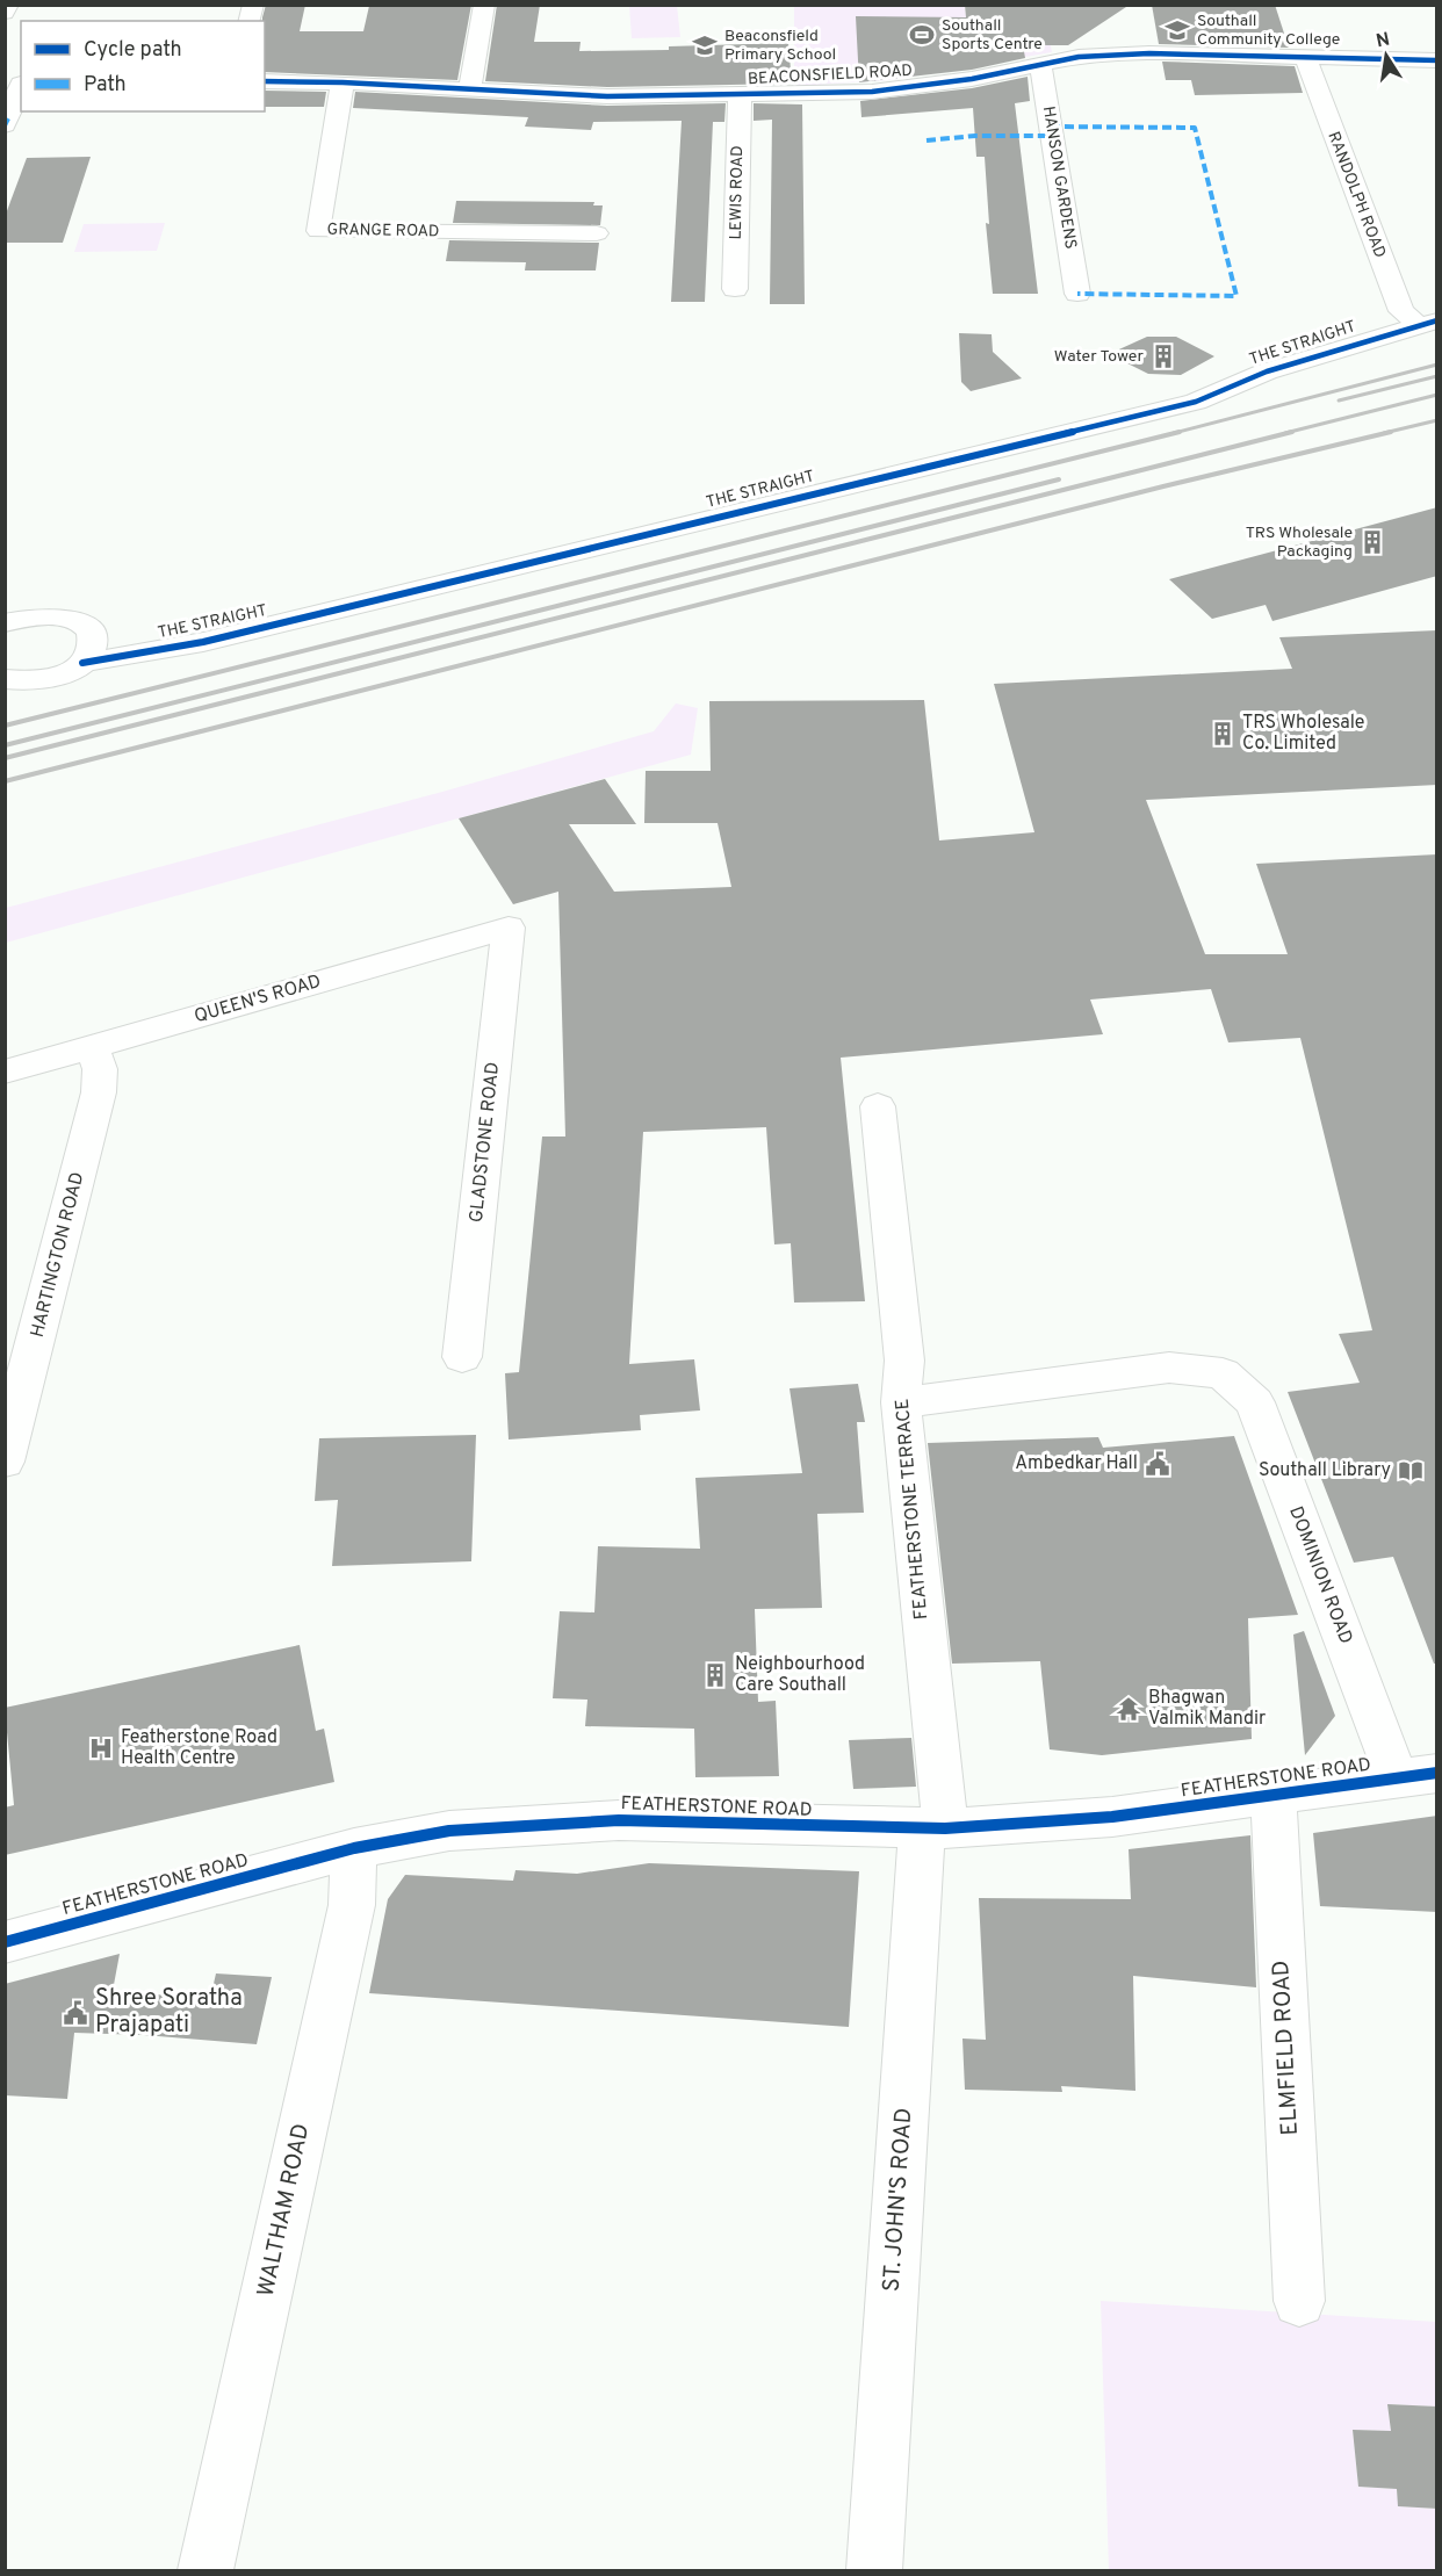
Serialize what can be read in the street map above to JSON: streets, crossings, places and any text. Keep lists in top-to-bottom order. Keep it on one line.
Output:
{"streets":{"street":["BEACONSFIELD ROAD","HANSON GARDENS","LEWIS ROAD","RANDOLPH ROAD","GRANGE ROAD","THE STRAIGHT","QUEEN'S ROAD","GLADSTONE ROAD","HARTINGTON ROAD","FEATHERSTONE TERRACE","DOMINION ROAD","FEATHERSTONE ROAD","ELMFIELD ROAD","ST. JOHN'S ROAD","WALTHAM ROAD"]},"crossings":[["BEACONSFIELD ROAD","HANSON GARDENS"],["BEACONSFIELD ROAD","LEWIS ROAD"],["BEACONSFIELD ROAD","RANDOLPH ROAD"],["BEACONSFIELD ROAD","GRANGE ROAD"],["RANDOLPH ROAD","THE STRAIGHT"],["QUEEN'S ROAD","GLADSTONE ROAD"],["QUEEN'S ROAD","HARTINGTON ROAD"],["FEATHERSTONE TERRACE","DOMINION ROAD"],["FEATHERSTONE TERRACE","FEATHERSTONE ROAD"],["FEATHERSTONE TERRACE","ST. JOHN'S ROAD"],["DOMINION ROAD","FEATHERSTONE ROAD"],["FEATHERSTONE ROAD","ELMFIELD ROAD"],["FEATHERSTONE ROAD","ST. JOHN'S ROAD"],["FEATHERSTONE ROAD","WALTHAM ROAD"]],"places":{"school or university":["Southall Community College","Beaconsfield Primary School"],"sports":["Southall Sports Centre"],"building":["Water Tower","TRS Wholesale Packaging","TRS Wholesale Co. Limited","Neighbourhood Care Southall"],"public building":["Ambedkar Hall","Shree Soratha Prajapati"],"library":["Southall Library"],"temple":["Bhagwan Valmik Mandir"],"hospital":["Featherstone Road Health Centre"]},"legend":["Cycle path","Path"],"north":"top"}
